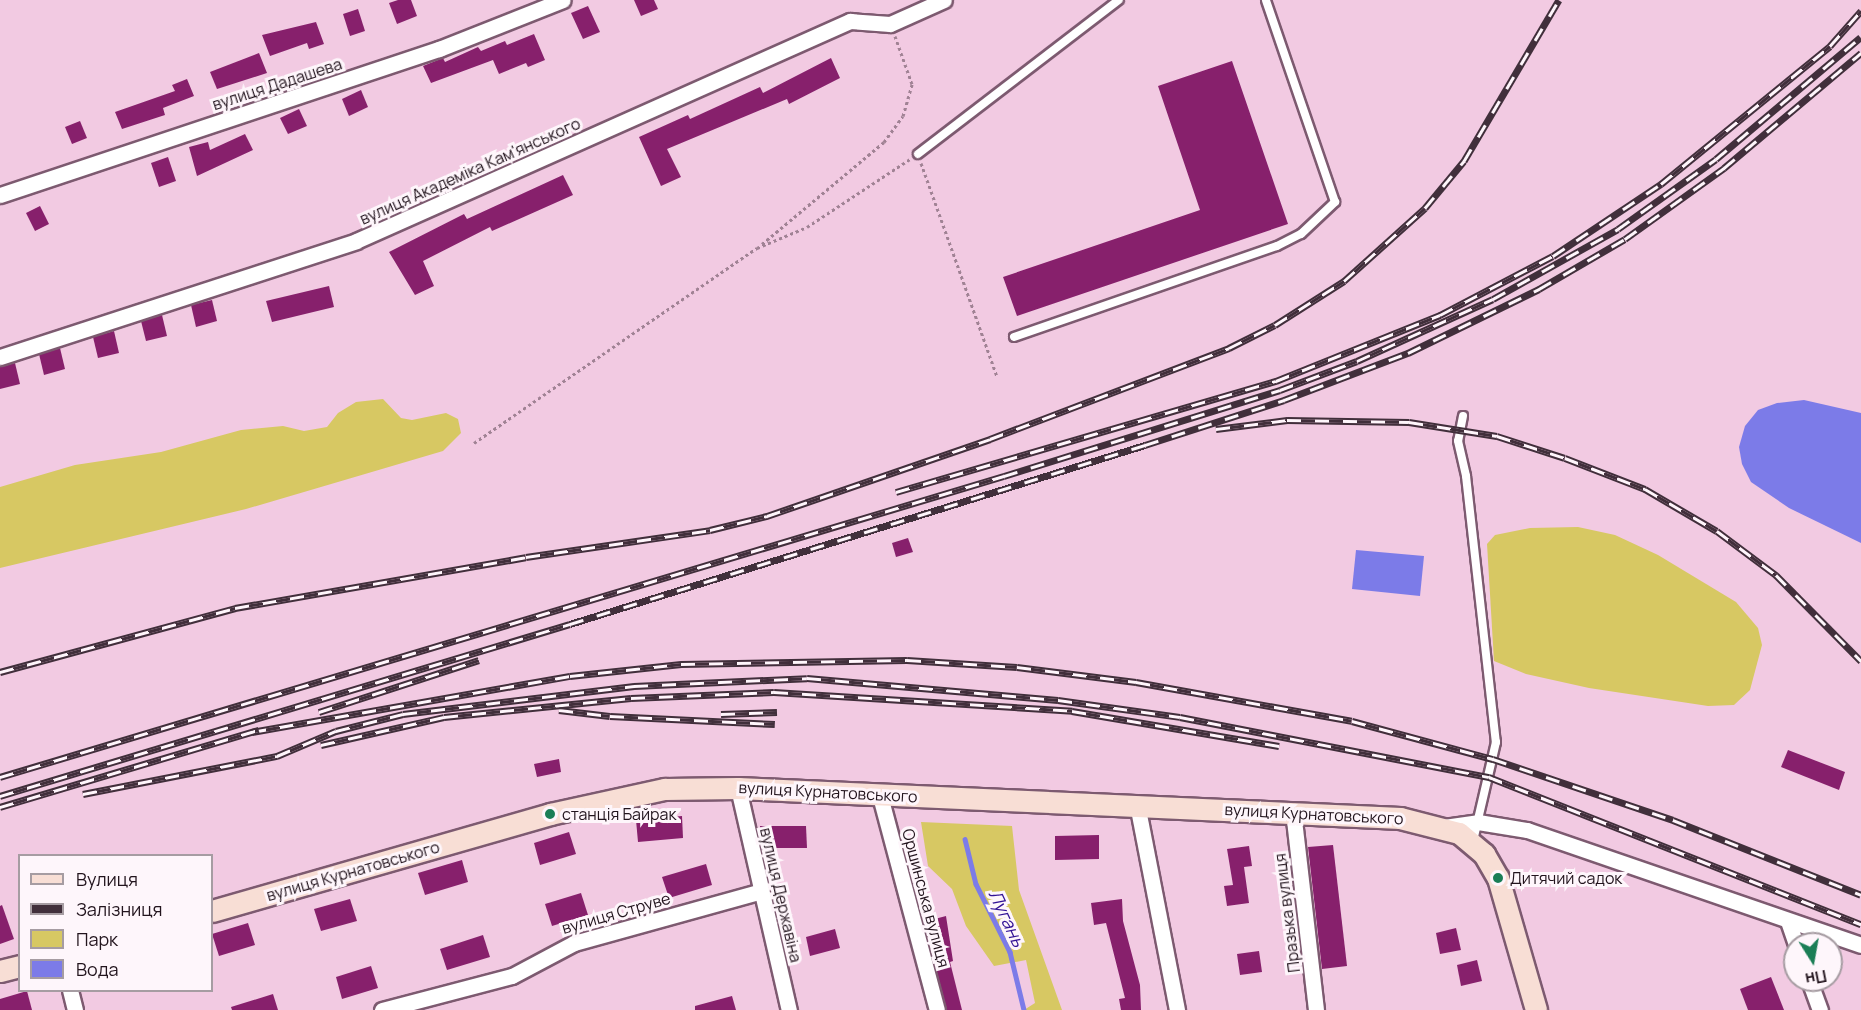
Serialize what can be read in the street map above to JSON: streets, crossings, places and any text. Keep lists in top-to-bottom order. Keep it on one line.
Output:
{"streets":{"street":["вулиця Дадашева","вулиця Академіка Кам'янського","вулиця Курнатовського","вулиця Державіна","Оршинська вулиця","вулиця Струве","Празька вулиця"]},"crossings":[["вулиця Курнатовського","вулиця Державіна"],["вулиця Курнатовського","Оршинська вулиця"],["вулиця Курнатовського","Празька вулиця"],["вулиця Державіна","вулиця Струве"]],"water":["Лугань"],"places":["станція Байрак","Дитячий садок"],"legend":["Вулиця","Залізниця","Парк","Вода"],"north":"bottom"}
